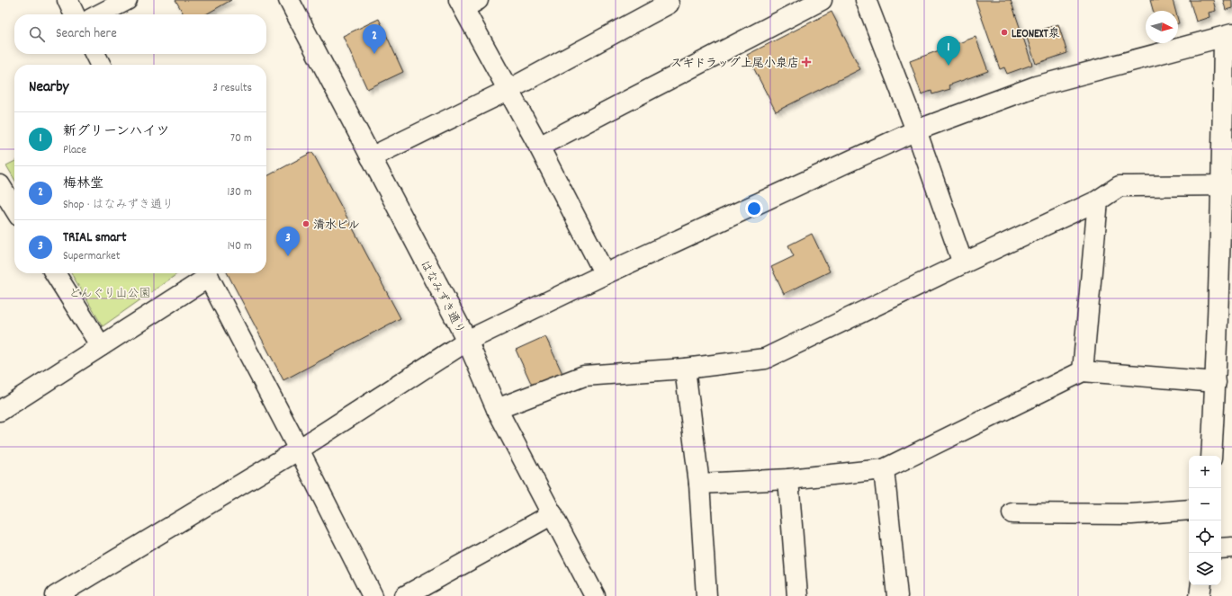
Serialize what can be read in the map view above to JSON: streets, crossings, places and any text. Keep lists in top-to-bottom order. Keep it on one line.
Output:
{"streets":{"street":["はなみずき通り"]},"parks":["どんぐり山公園"],"places":{"other":["LEONEXT泉","清水ビル"],"health":["スギドラッグ上尾小泉店"]},"north":"right","page":{"search":"Search here","pins":["2","1","3"],"heading":["Nearby","3 results"],"list":[{"mark":"1","name":"新グリーンハイツ","note":"Place","value":"70 m"},{"mark":"2","name":"梅林堂","note":"Shop · はなみずき通り","value":"130 m"},{"mark":"3","name":"TRIAL smart","note":"Supermarket","value":"140 m"}],"map_buttons":["+","−"]}}
